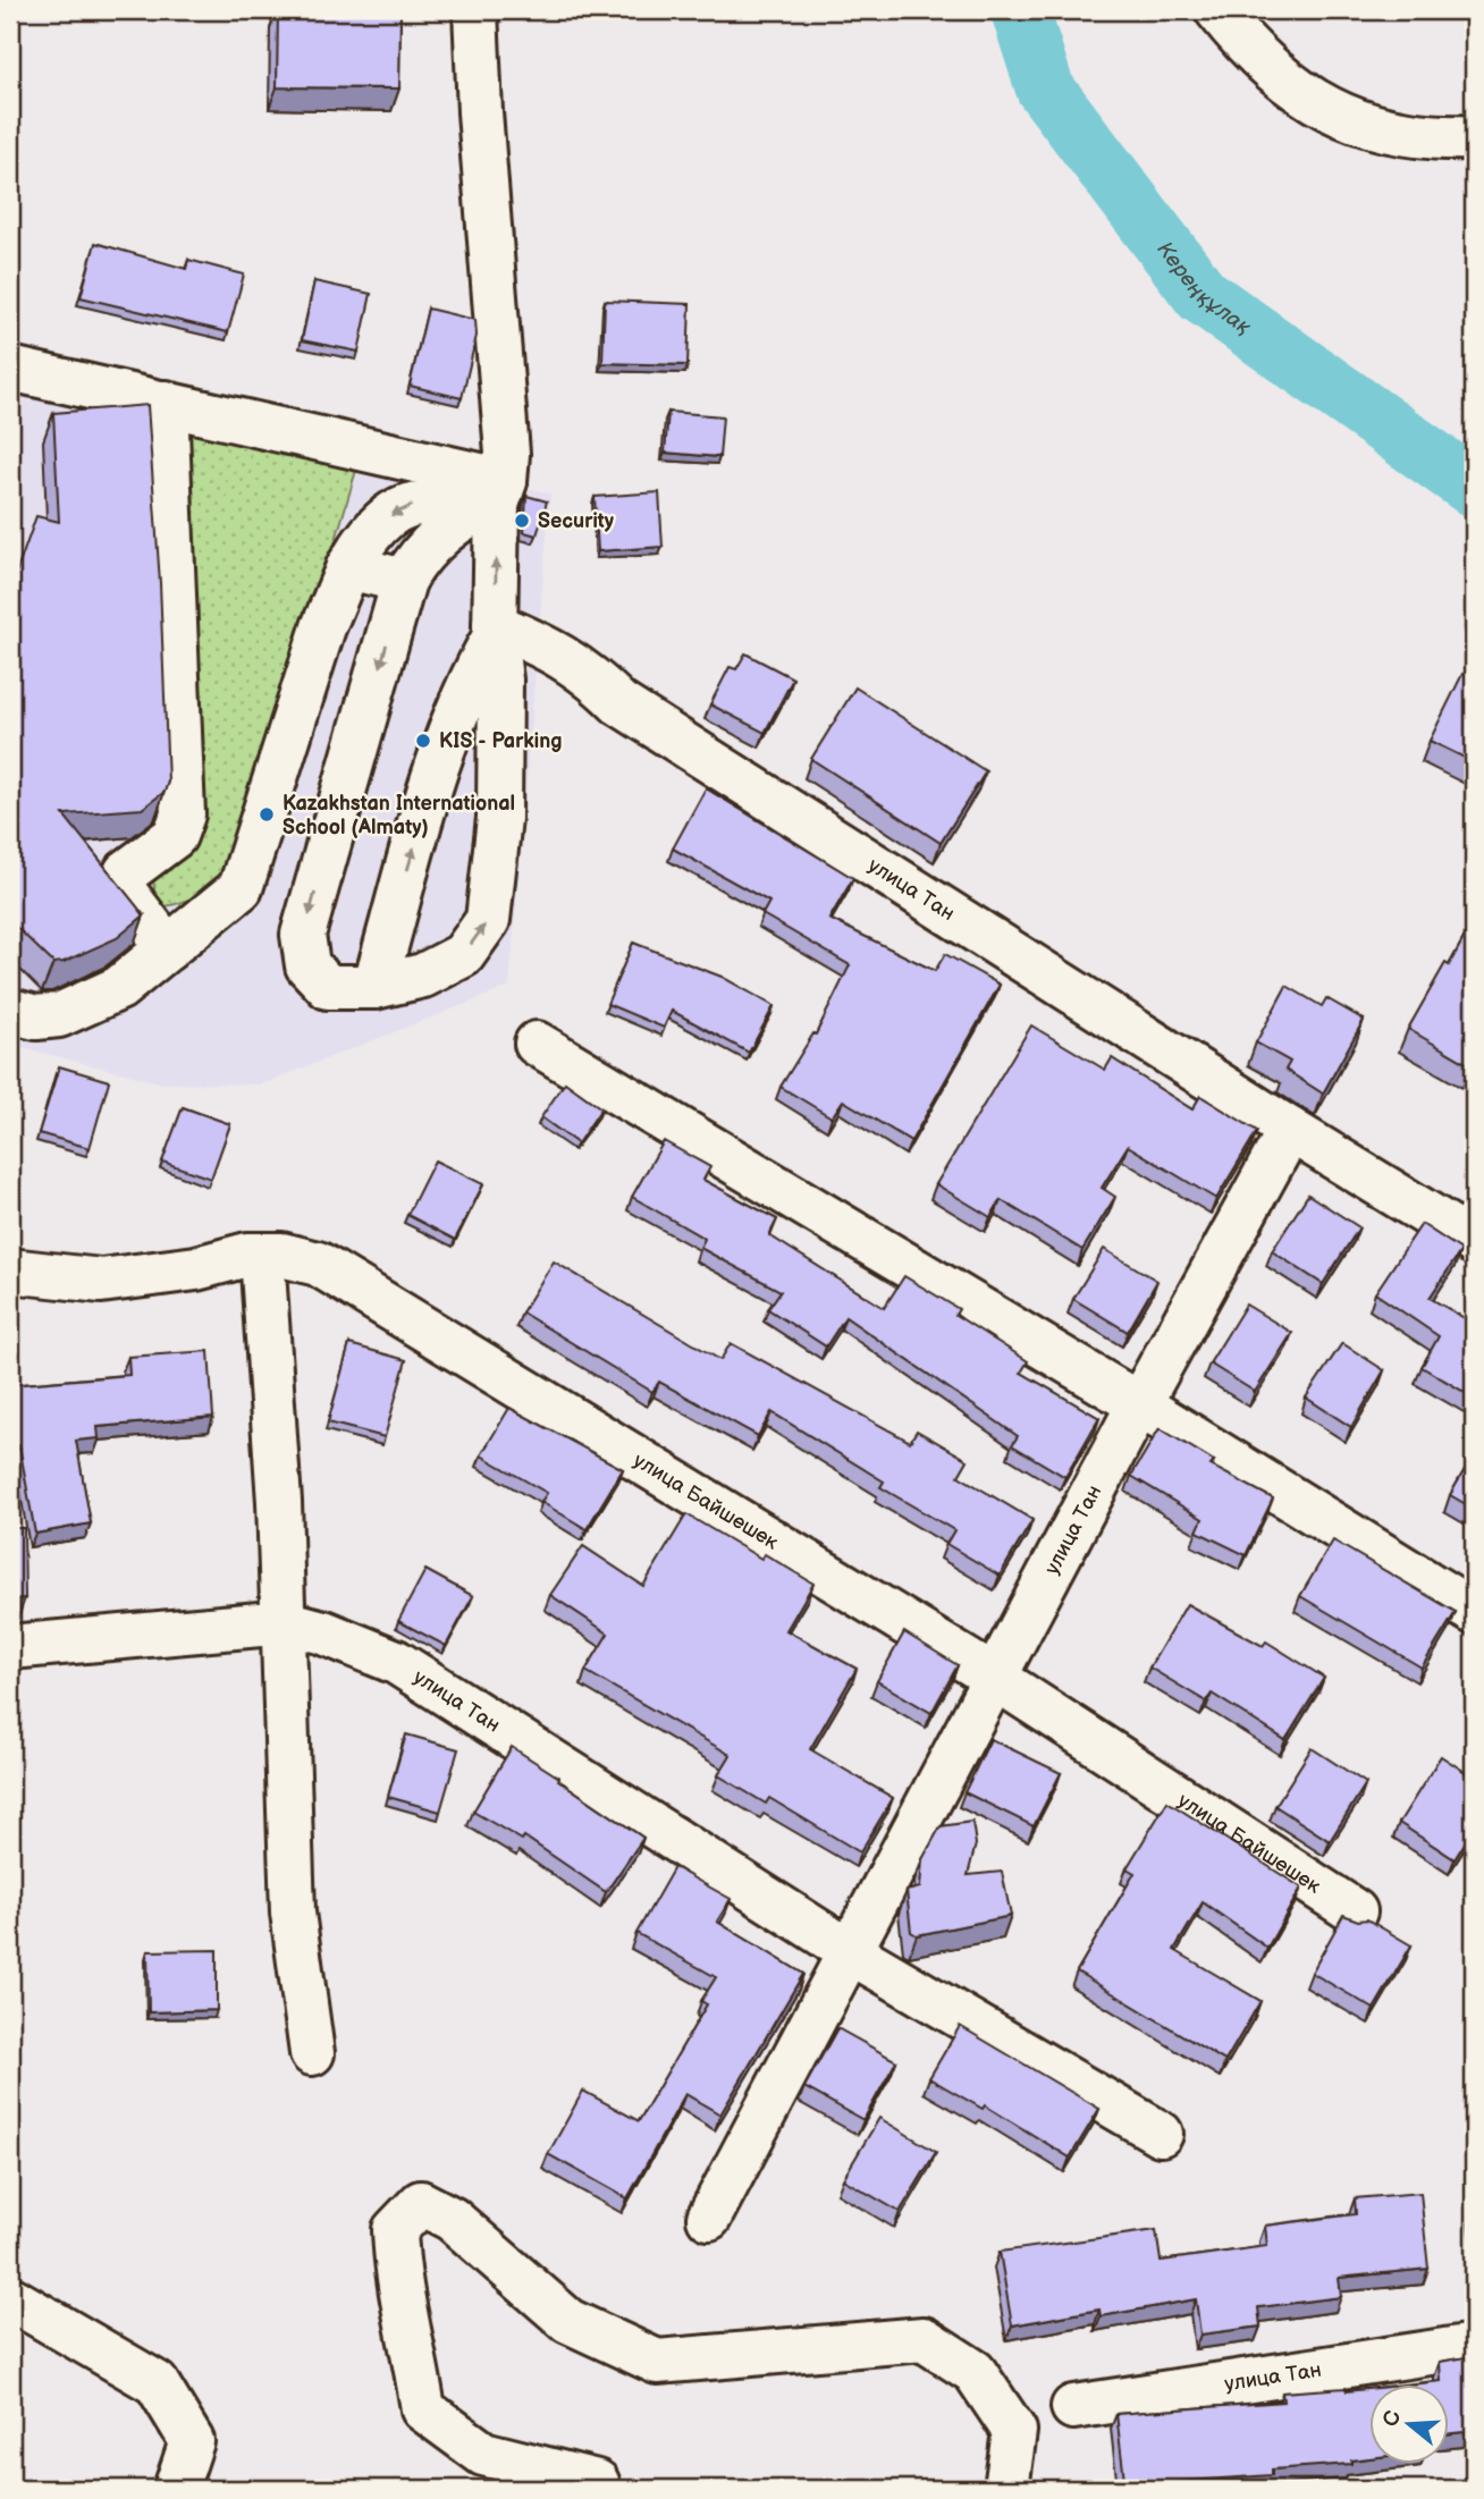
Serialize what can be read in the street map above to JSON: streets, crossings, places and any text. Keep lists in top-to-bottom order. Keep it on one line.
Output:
{"streets":{"street":["улица Тан","улица Байшешек"]},"crossings":[["улица Тан","улица Байшешек"]],"water":["Кереңқұлақ"],"places":["Security","KIS - Parking","Kazakhstan International School (Almaty)"],"north":"left"}
